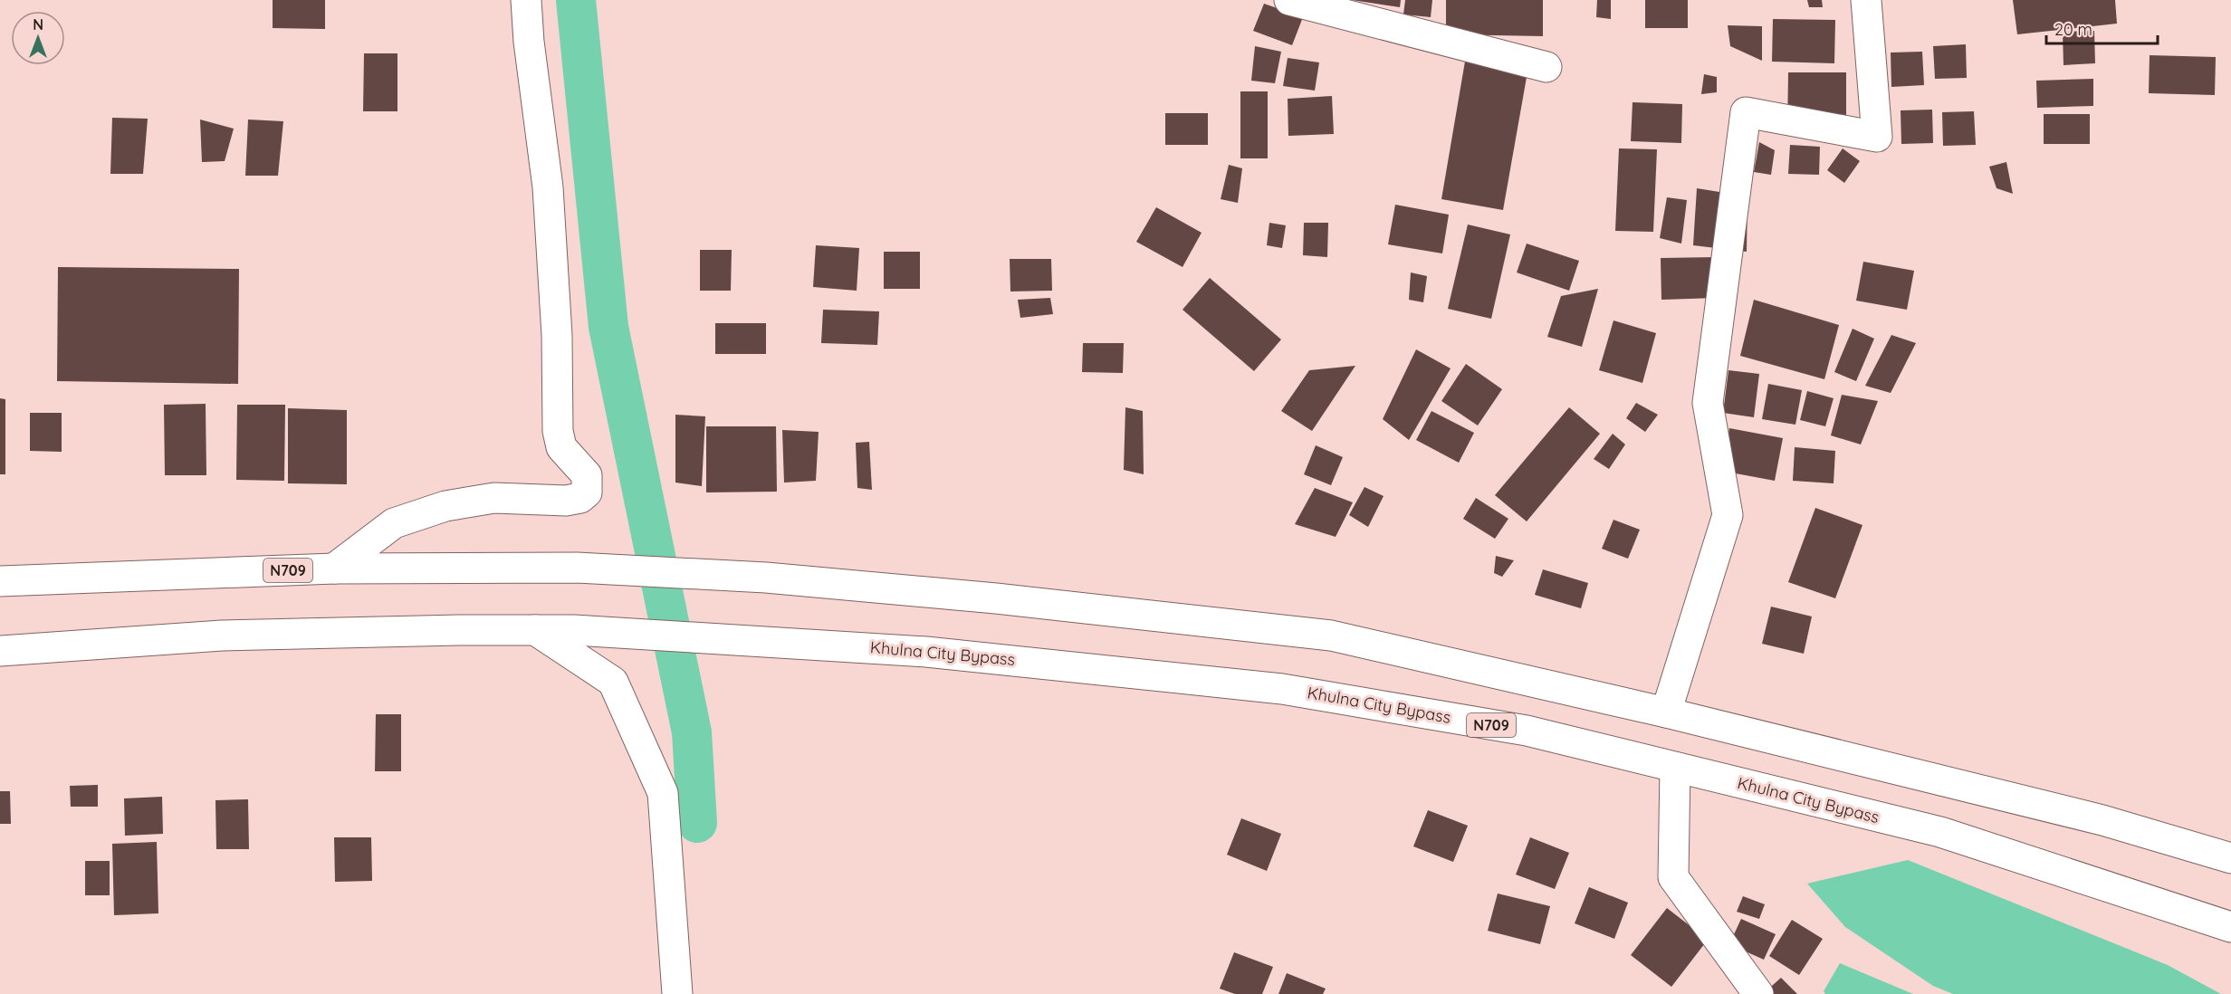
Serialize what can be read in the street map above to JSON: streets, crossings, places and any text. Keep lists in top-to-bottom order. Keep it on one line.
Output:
{"streets":{"main road":["N709","Khulna City Bypass"]},"crossings":[["N709","Khulna City Bypass"]],"scale_bar":"20 m","north":"top"}
